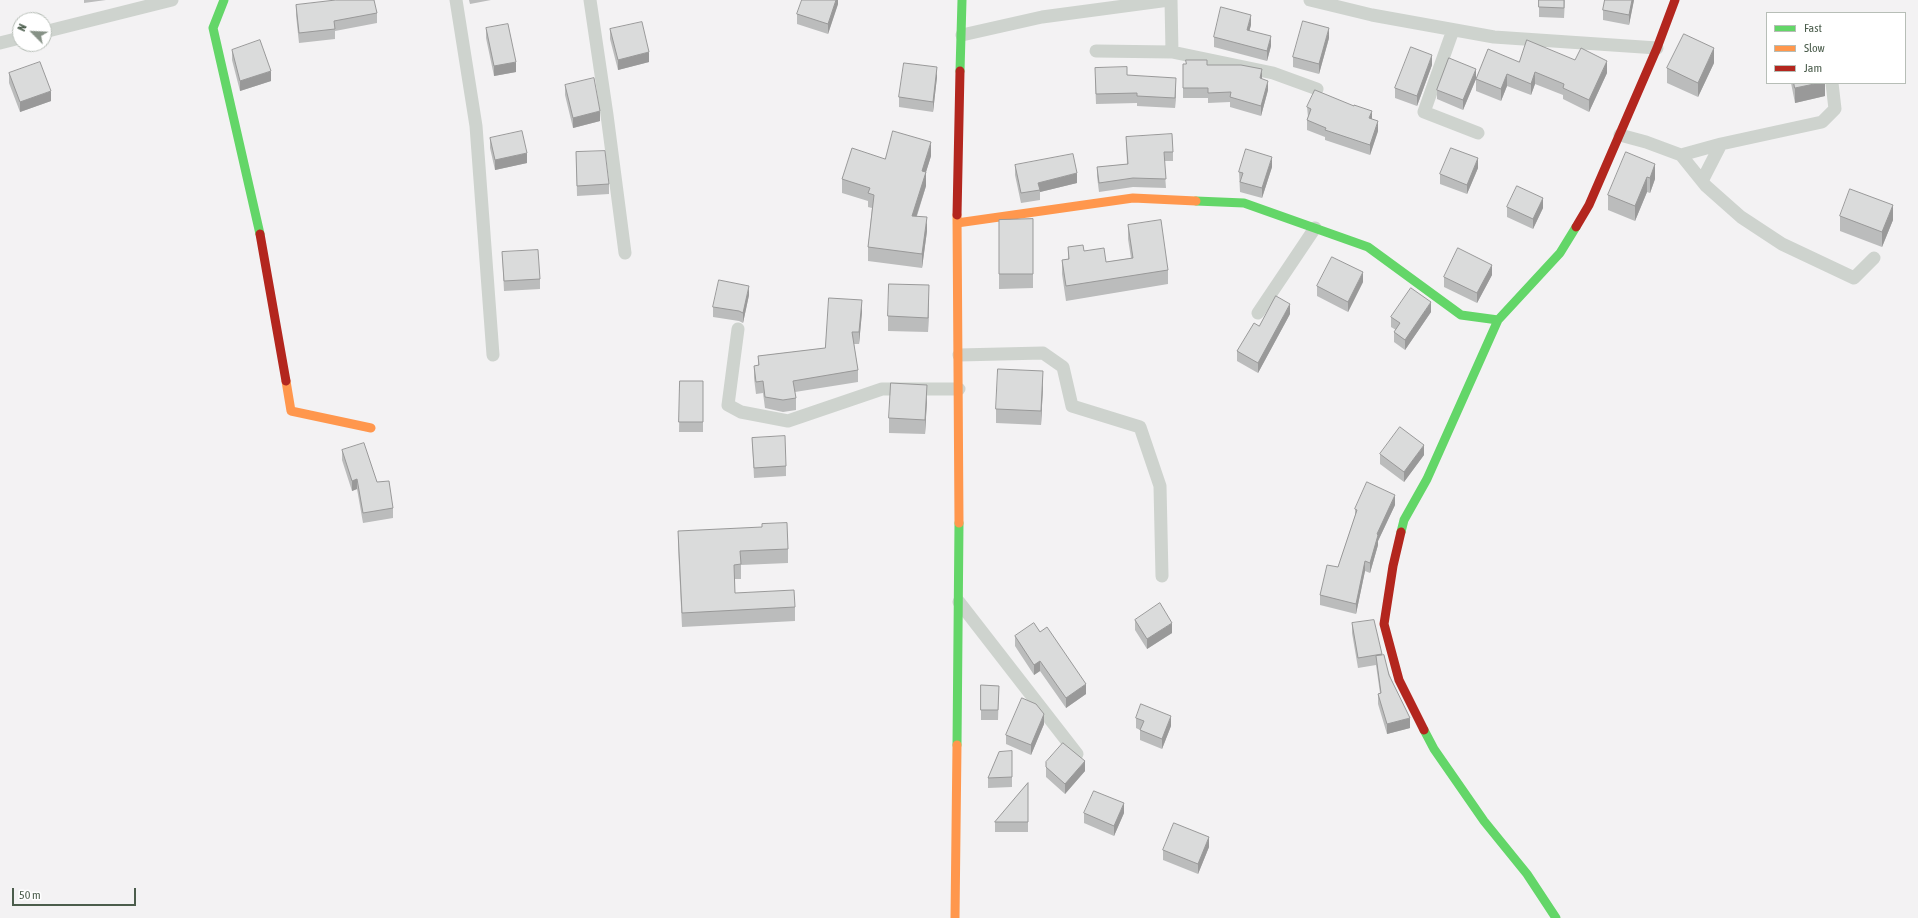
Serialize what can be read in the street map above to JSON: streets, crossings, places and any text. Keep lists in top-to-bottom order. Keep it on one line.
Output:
{"legend":["Fast","Slow","Jam"],"scale_bar":"50 m","north":"top left"}
